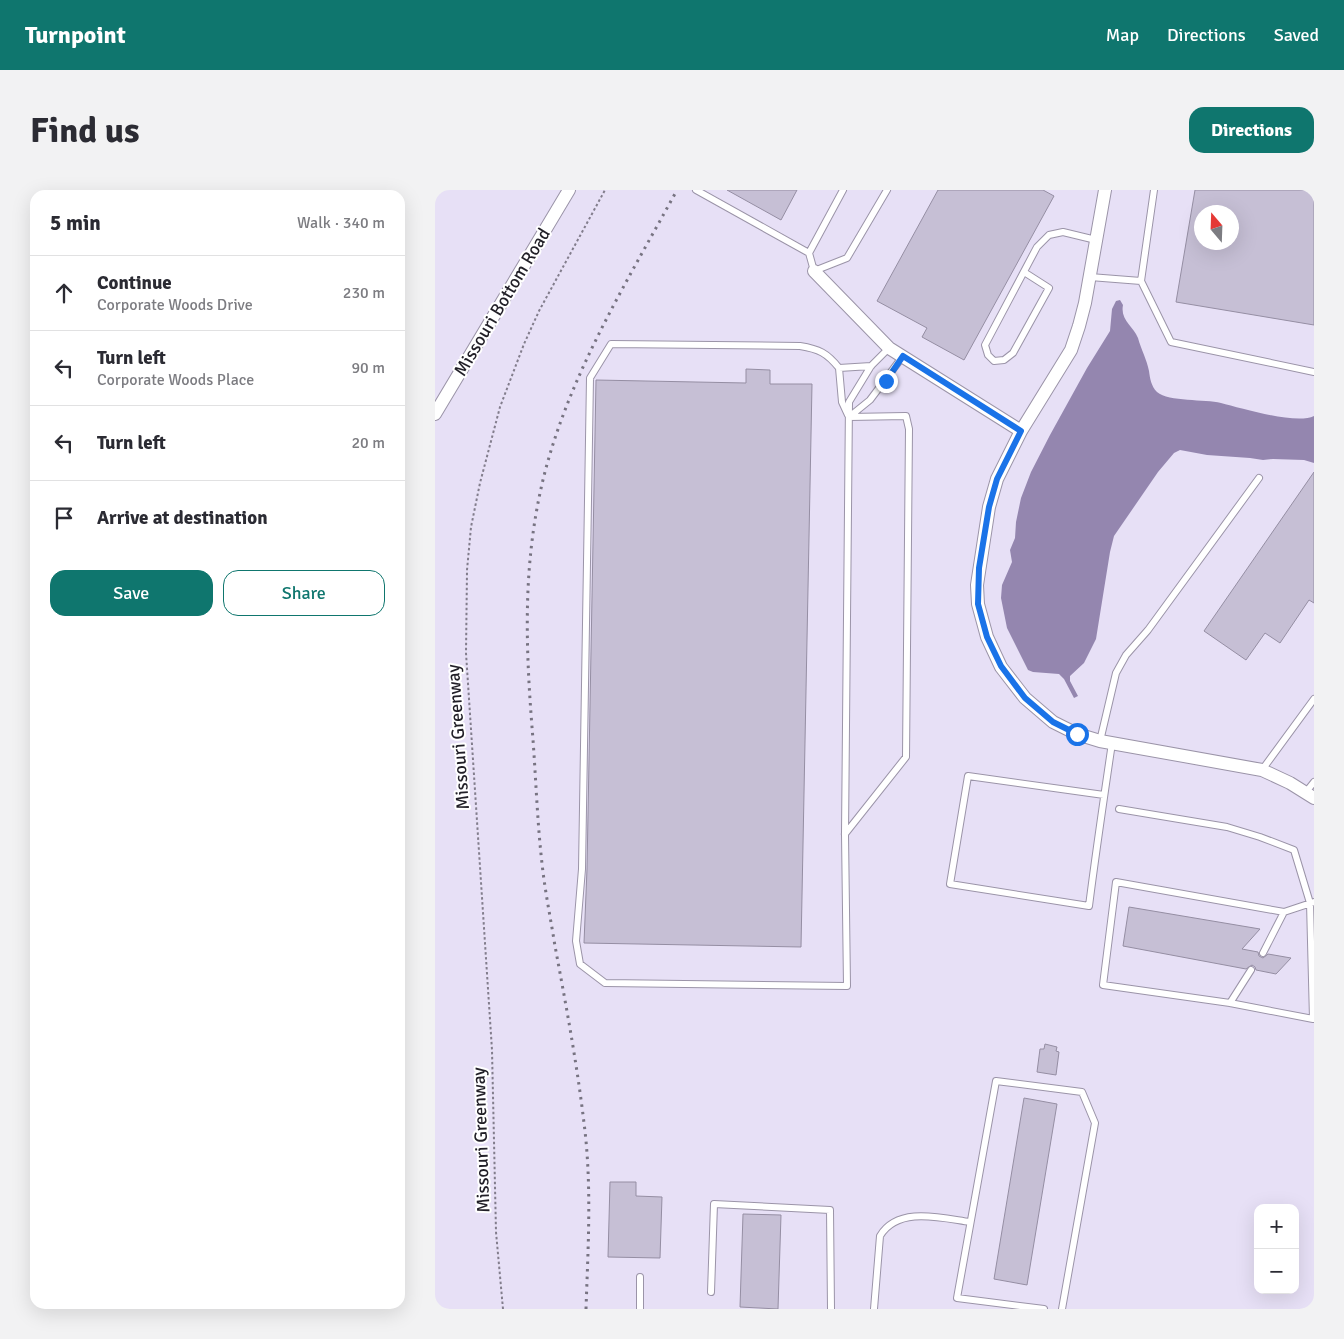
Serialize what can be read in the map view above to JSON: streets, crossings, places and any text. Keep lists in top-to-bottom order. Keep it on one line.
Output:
{"streets":{"street":["Missouri Bottom Road"],"path":["Missouri Greenway"]},"north":"top","page":{"header":"Turnpoint","nav":["Map","Directions","Saved"],"buttons":["Directions",["Save","Share"]],"title":"Find us","heading":["5 min","Walk · 340 m"],"list":[["Continue","Corporate Woods Drive","230 m"],["Turn left","Corporate Woods Place","90 m"],["Turn left","20 m"],"Arrive at destination"],"map_buttons":["+","−"]}}
